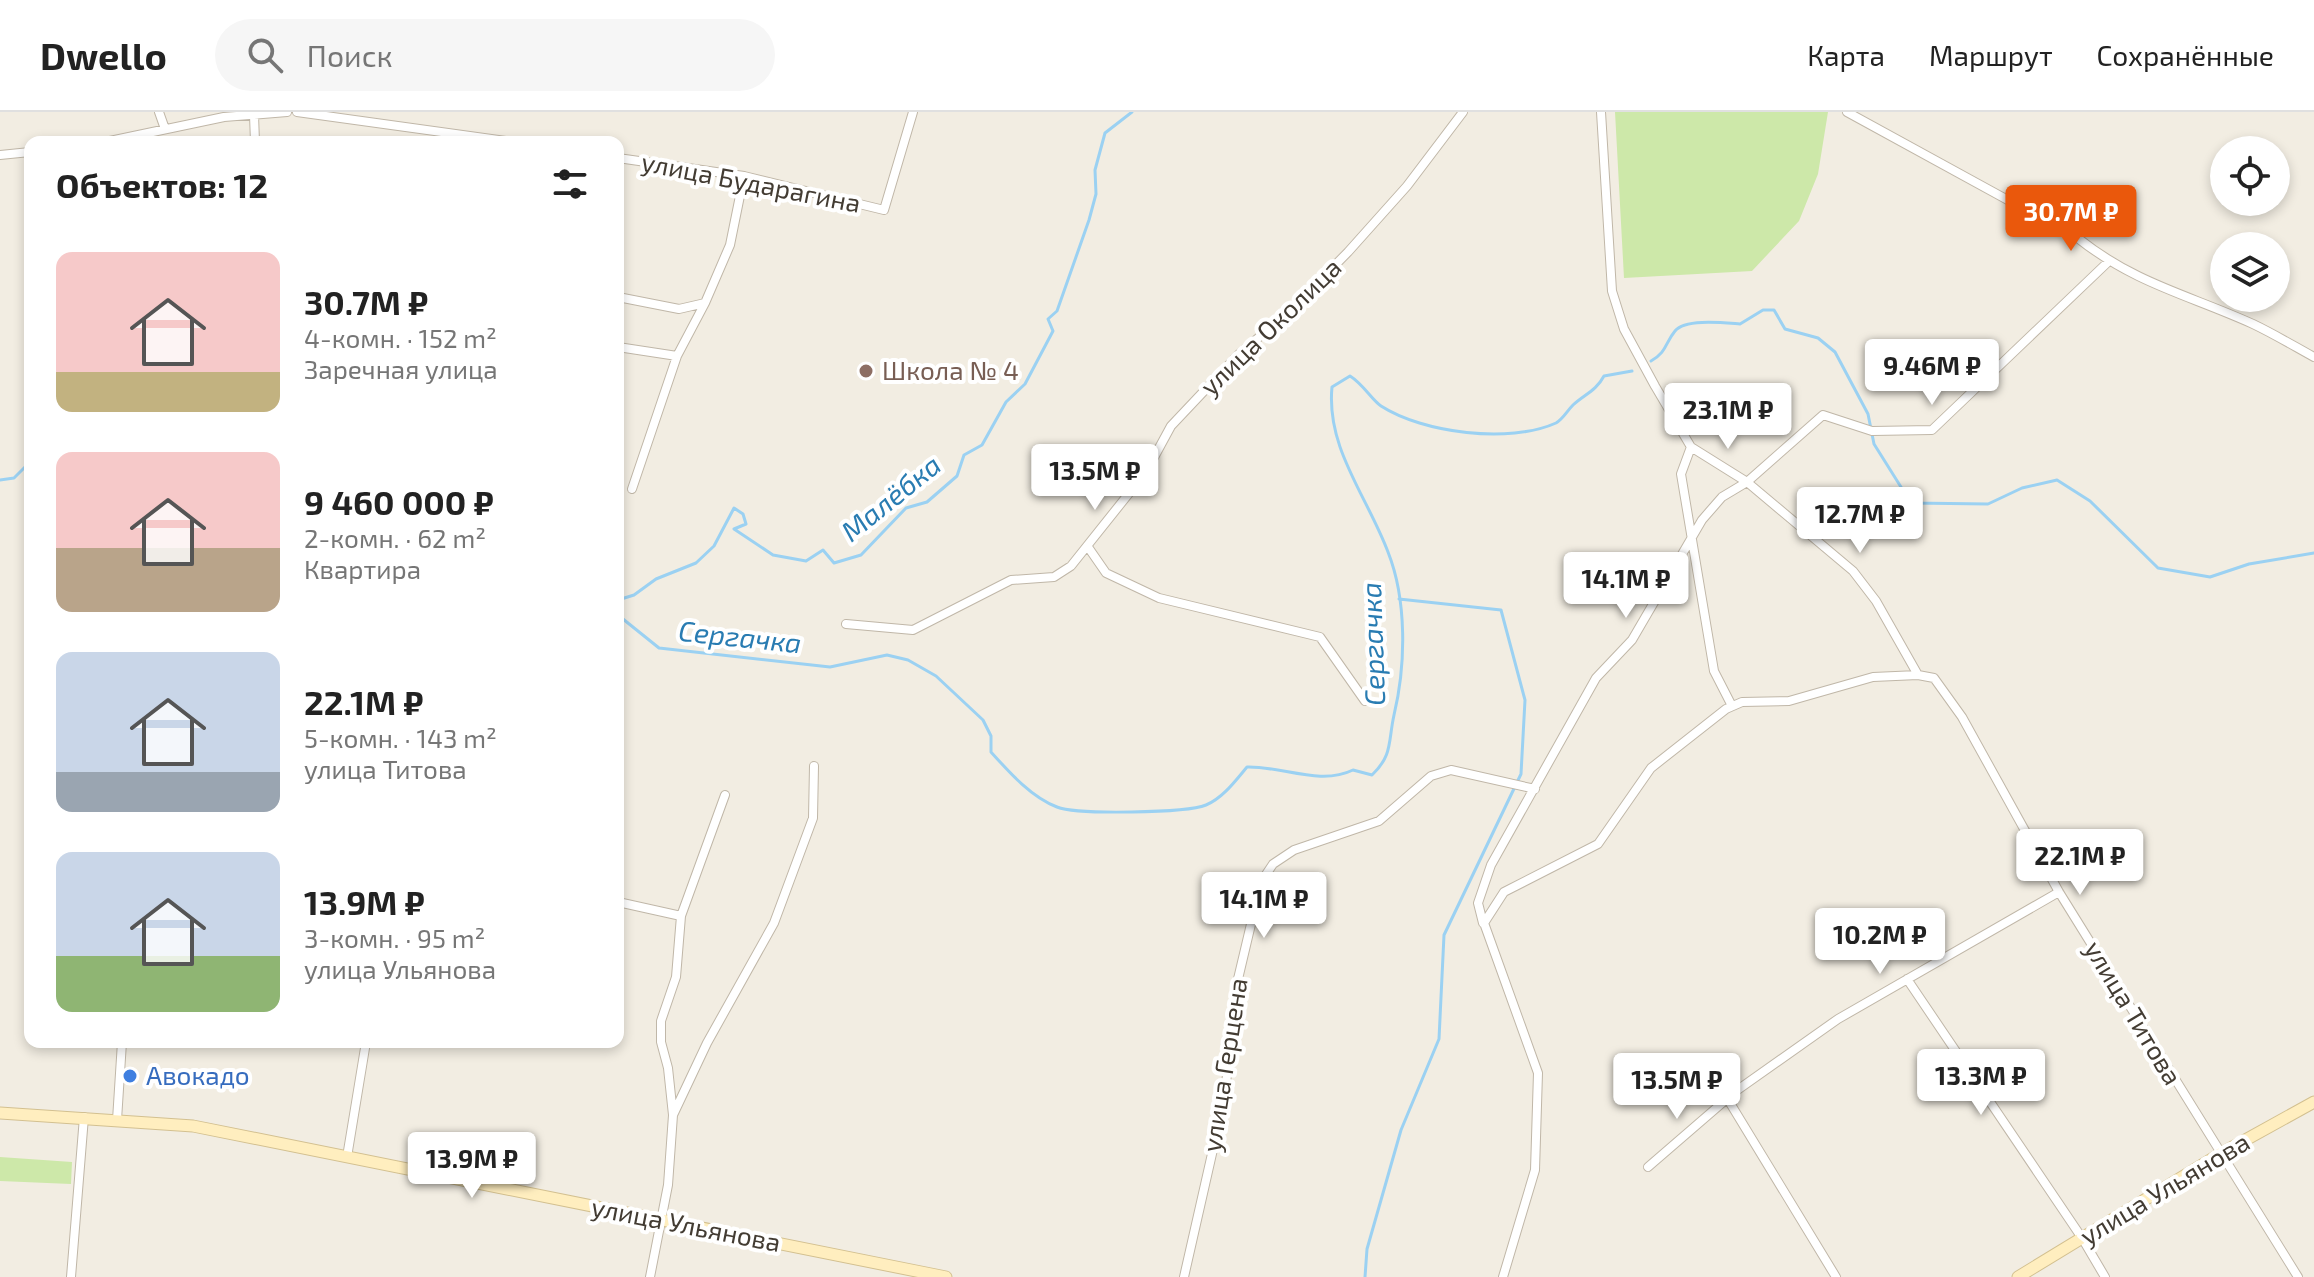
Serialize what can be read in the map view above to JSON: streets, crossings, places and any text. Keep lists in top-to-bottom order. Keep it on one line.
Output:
{"streets":{"main road":["улица Ульянова"],"street":["улица Бударагина","улица Околица","улица Титова","улица Герцена"]},"crossings":[["улица Титова","улица Ульянова"]],"water":["Малёбка","Сергачка"],"places":["Школа № 4","Авокадо"],"page":{"header":"Dwello","search":"Поиск","nav":["Карта","Маршрут","Сохранённые"],"heading":"Объектов: 12","price":["30.7M ₽","9.46M ₽","23.1M ₽","13.5M ₽","12.7M ₽","14.1M ₽","22.1M ₽","14.1M ₽","10.2M ₽","13.3M ₽","13.5M ₽","13.9M ₽"],"list":[{"name":"30.7M ₽","note":"4-комн. · 152 m² · Заречная улица"},{"name":"9 460 000 ₽","note":"2-комн. · 62 m² · Квартира"},{"name":"22.1M ₽","note":"5-комн. · 143 m² · улица Титова"},{"name":"13.9M ₽","note":"3-комн. · 95 m² · улица Ульянова"}]}}
